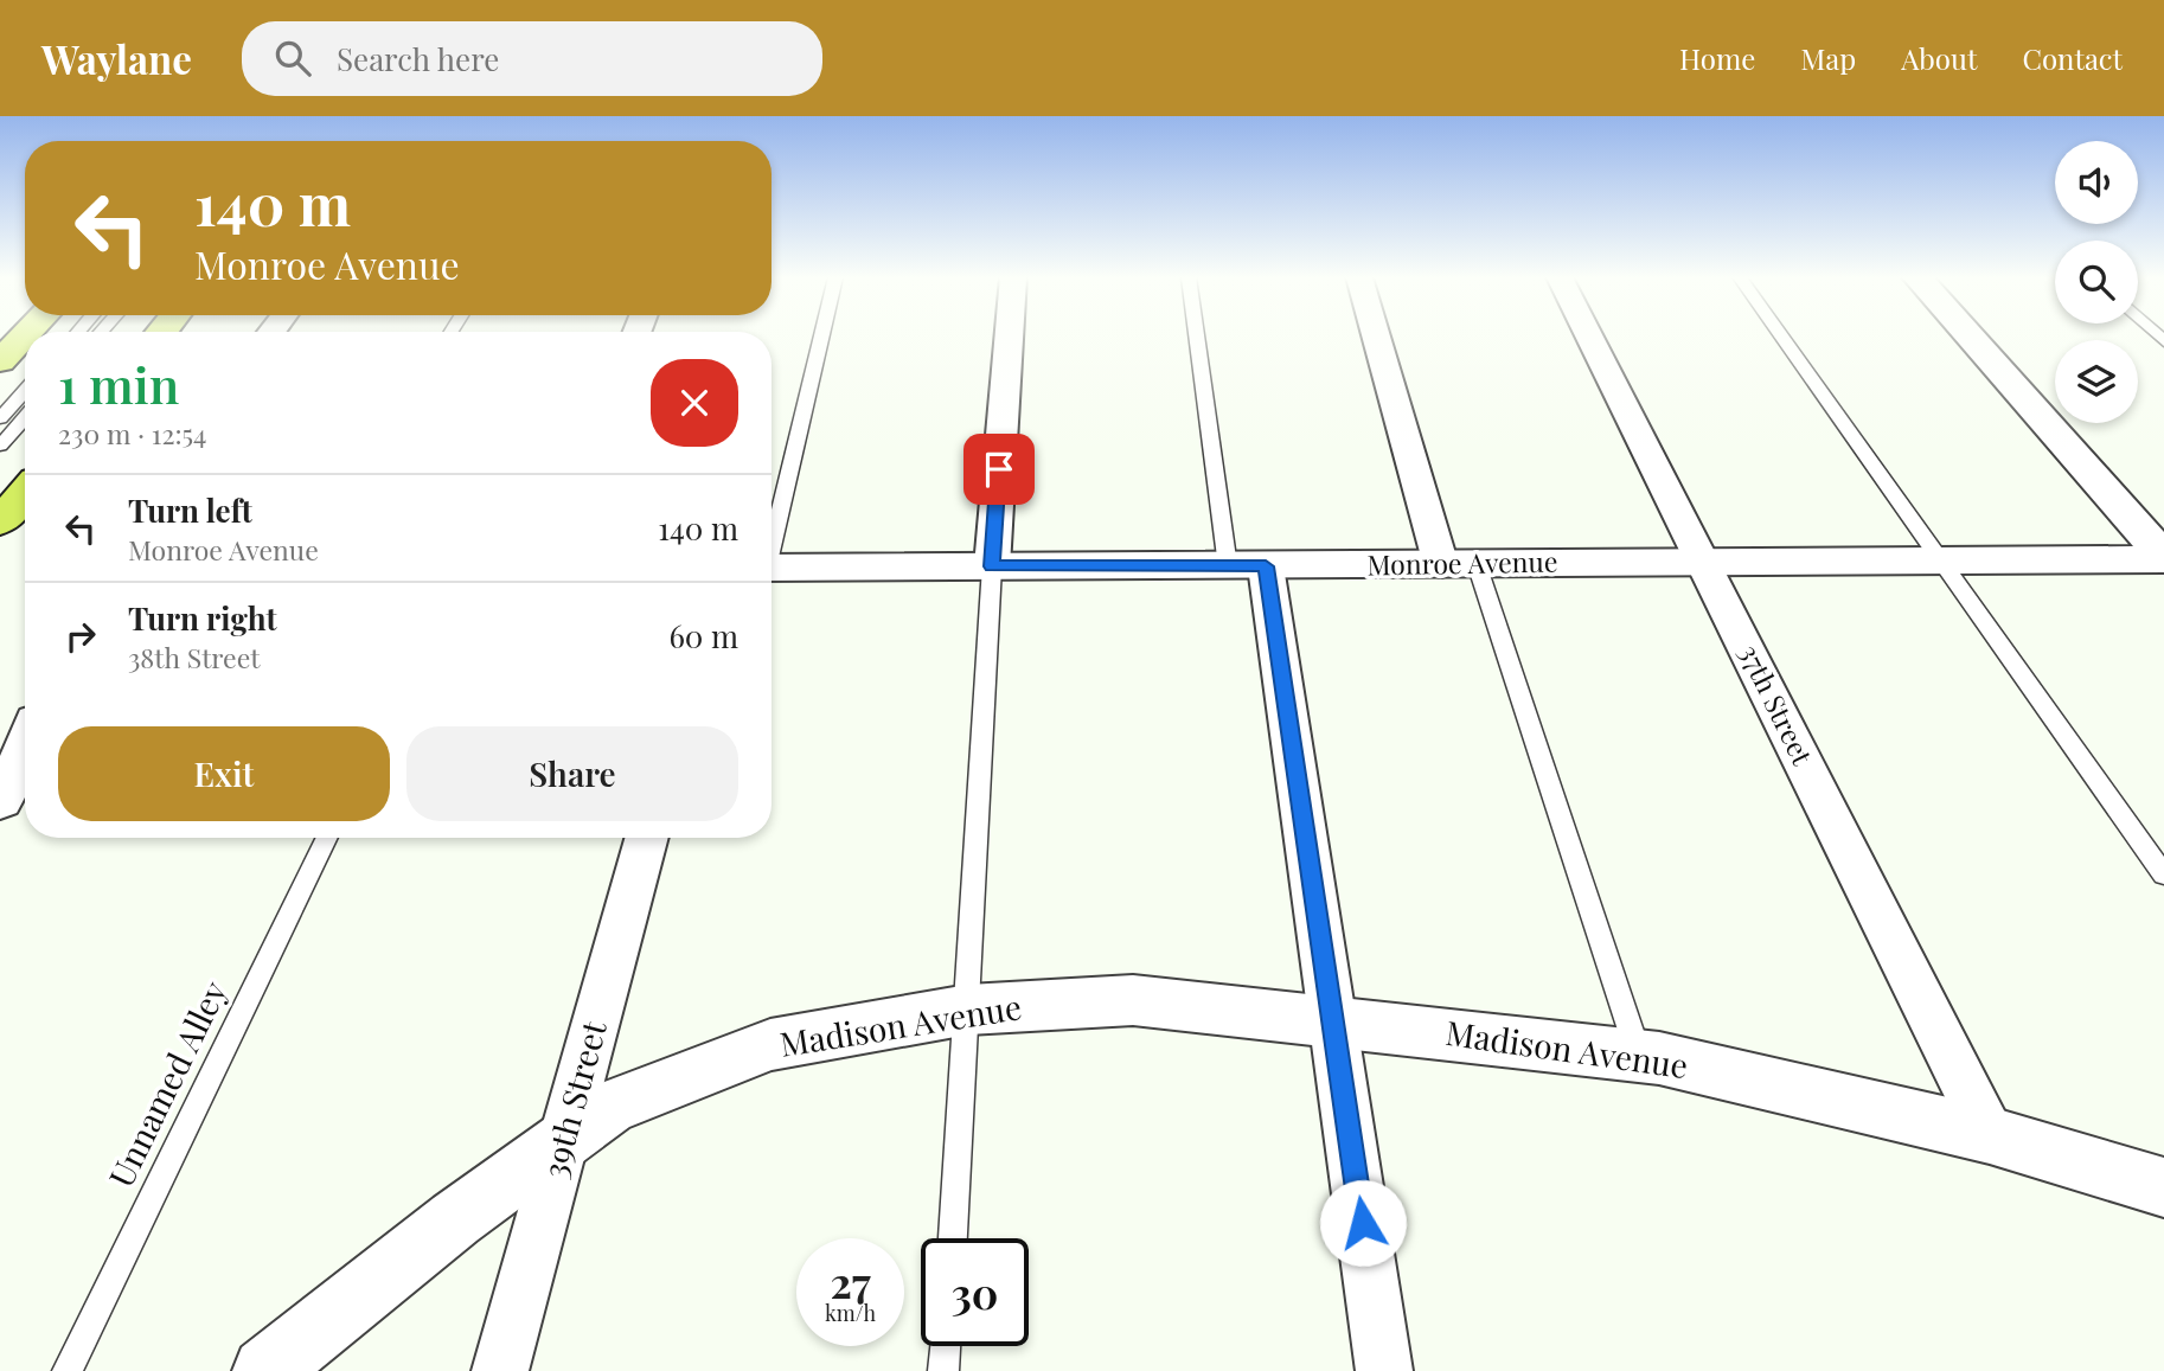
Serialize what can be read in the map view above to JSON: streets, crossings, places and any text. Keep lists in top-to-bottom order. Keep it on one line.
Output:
{"streets":{"street":["Monroe Avenue","37th Street","Madison Avenue","39th Street"],"lane":["Unnamed Alley"]},"crossings":[["Monroe Avenue","37th Street"],["37th Street","Madison Avenue"],["Madison Avenue","39th Street"]],"page":{"header":"Waylane","search":"Search here","nav":["Home","Map","About","Contact"],"turn":["140 m","Monroe Avenue"],"heading":["1 min","230 m · 12:54"],"list":[{"name":"Turn left","note":"Monroe Avenue","value":"140 m"},{"name":"Turn right","note":"38th Street","value":"60 m"}],"buttons":["Exit","Share"],"speed":"27 km/h","limit":"30"}}
